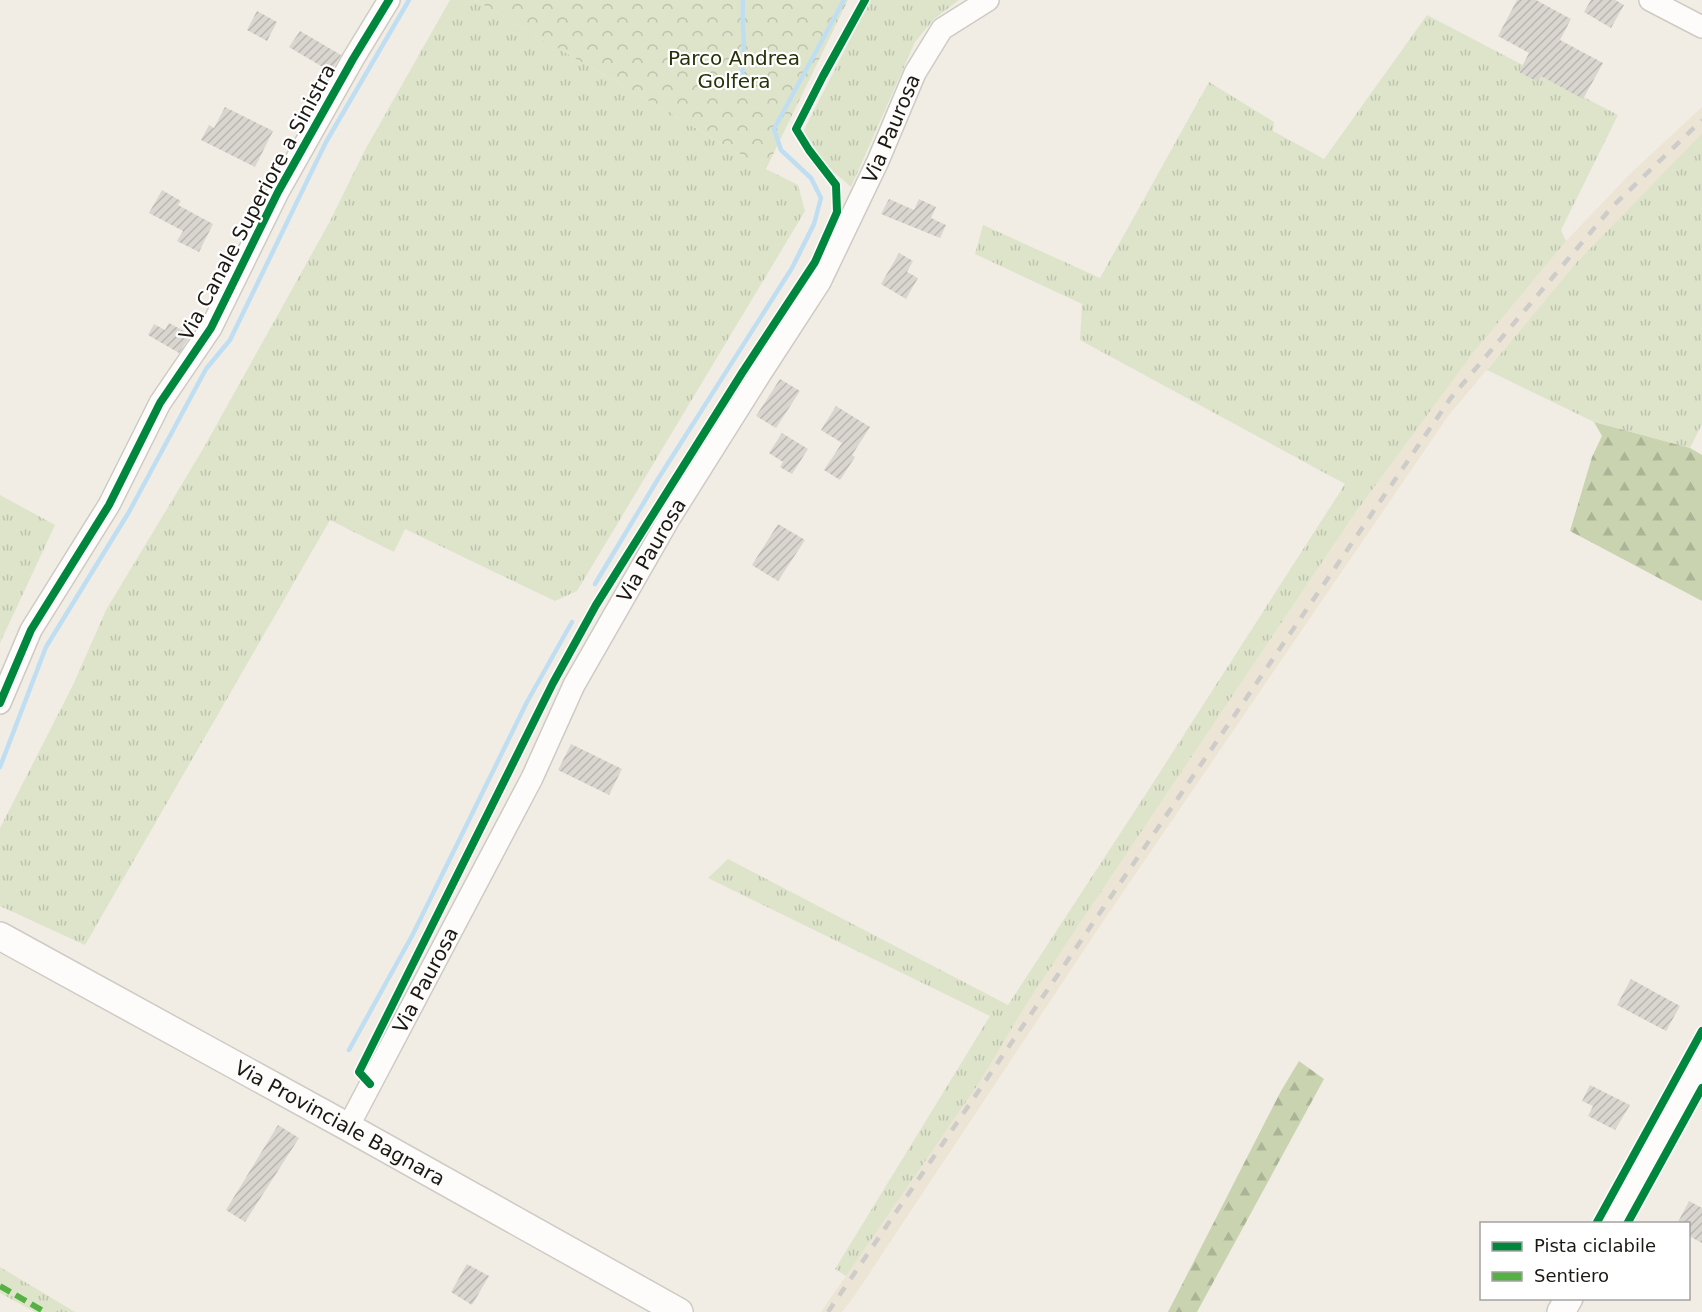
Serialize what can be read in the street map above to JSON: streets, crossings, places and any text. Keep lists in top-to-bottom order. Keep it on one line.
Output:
{"streets":{"main road":["Via Provinciale Bagnara"],"street":["Via Paurosa","Via Canale Superiore a Sinistra"]},"crossings":[["Via Paurosa","Via Provinciale Bagnara"]],"parks":["Parco Andrea Golfera"],"legend":["Pista ciclabile","Sentiero"]}
